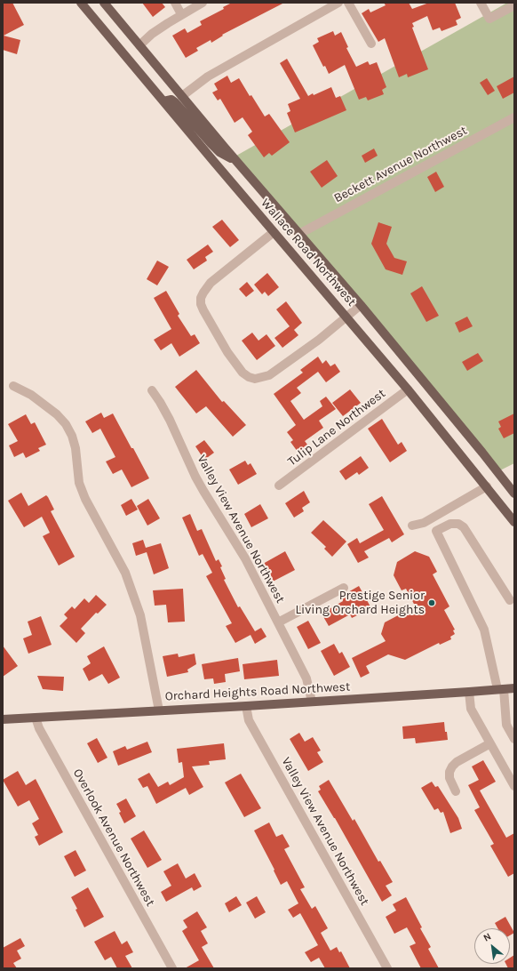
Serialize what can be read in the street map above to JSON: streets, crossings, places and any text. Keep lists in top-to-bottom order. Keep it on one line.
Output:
{"streets":{"main road":["Wallace Road Northwest","Orchard Heights Road Northwest"],"street":["Beckett Avenue Northwest","Tulip Lane Northwest","Valley View Avenue Northwest","Overlook Avenue Northwest"]},"crossings":[["Beckett Avenue Northwest","Wallace Road Northwest"],["Wallace Road Northwest","Tulip Lane Northwest"],["Valley View Avenue Northwest","Orchard Heights Road Northwest"],["Orchard Heights Road Northwest","Overlook Avenue Northwest"]],"places":["Prestige Senior Living Orchard Heights"],"north":"top left"}
